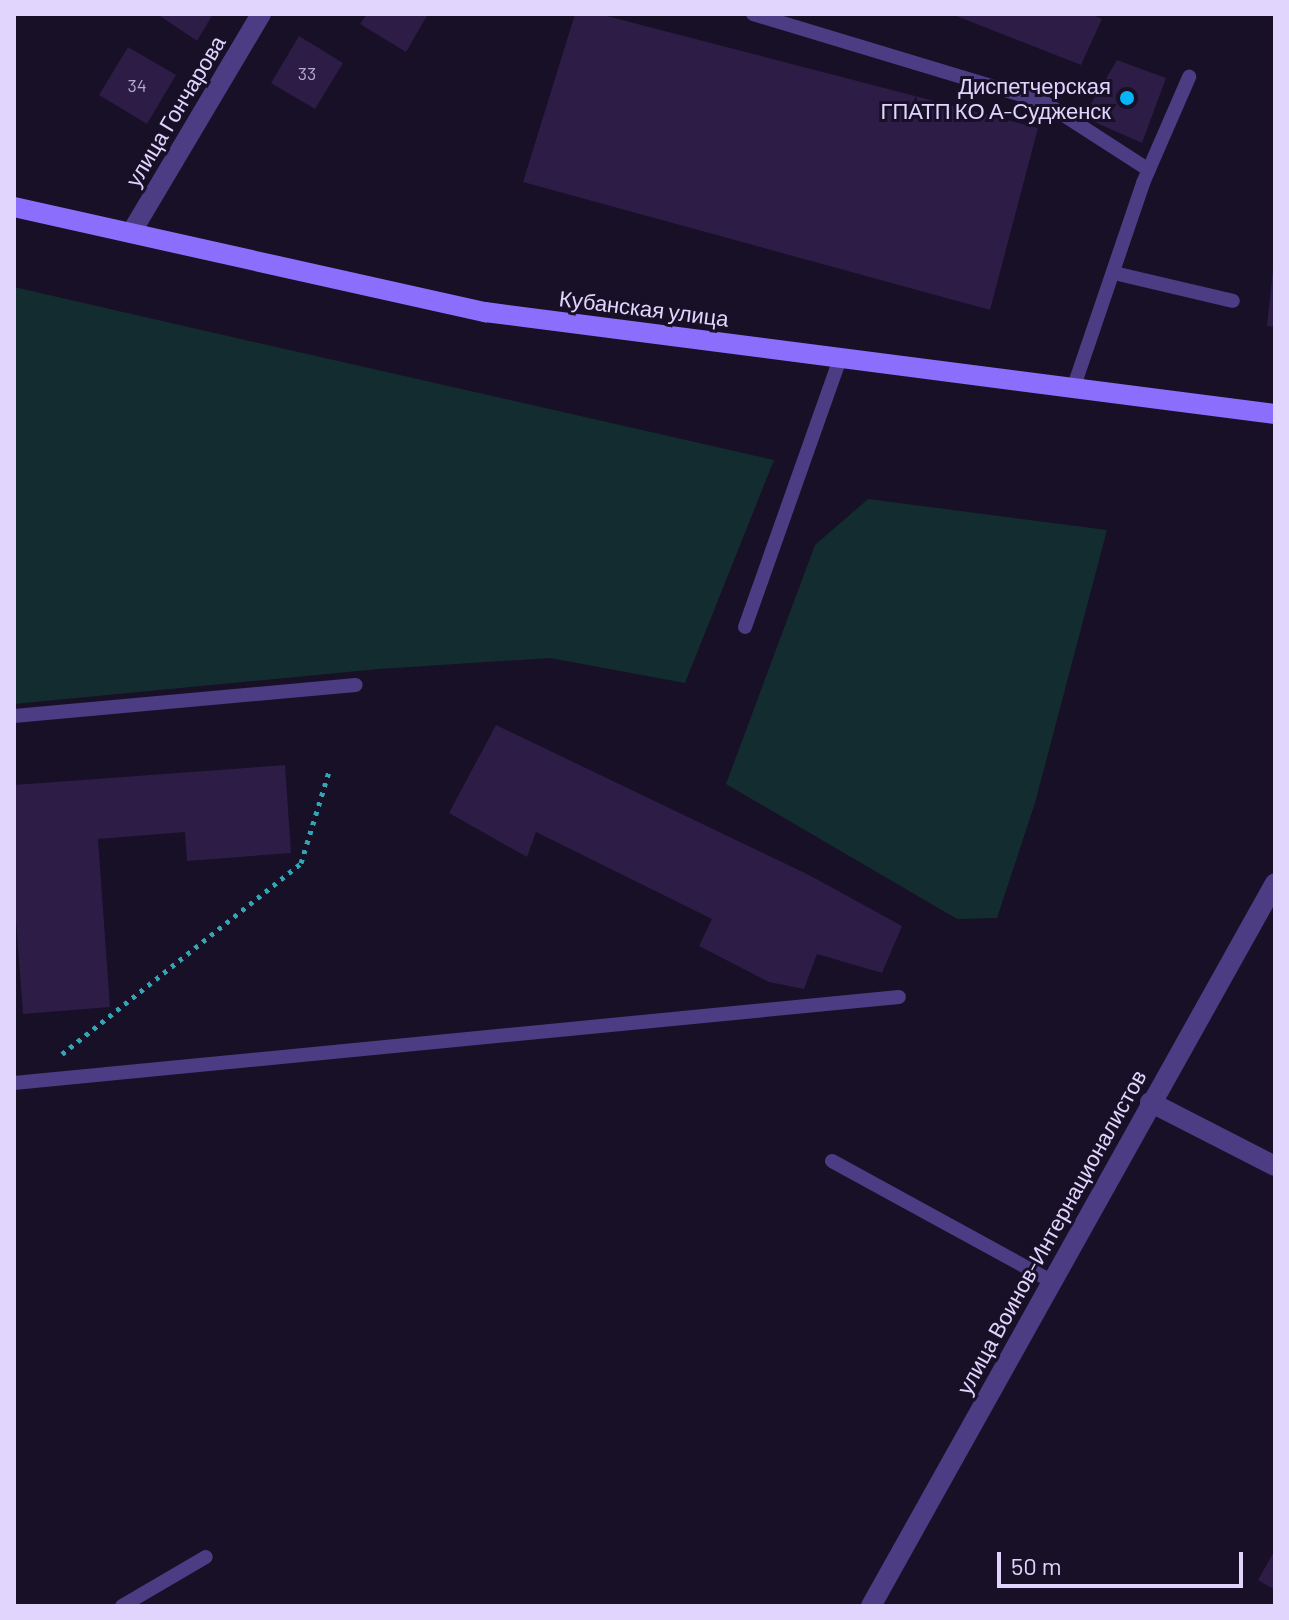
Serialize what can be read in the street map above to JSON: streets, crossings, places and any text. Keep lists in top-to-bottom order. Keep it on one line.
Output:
{"streets":{"street":["улица Гончарова","Кубанская улица","улица Воинов-Интернационалистов"]},"crossings":[["улица Гончарова","Кубанская улица"]],"places":["Диспетчерская ГПАТП КО А-Судженск"],"house_numbers":["33","34"],"scale_bar":"50 m"}
